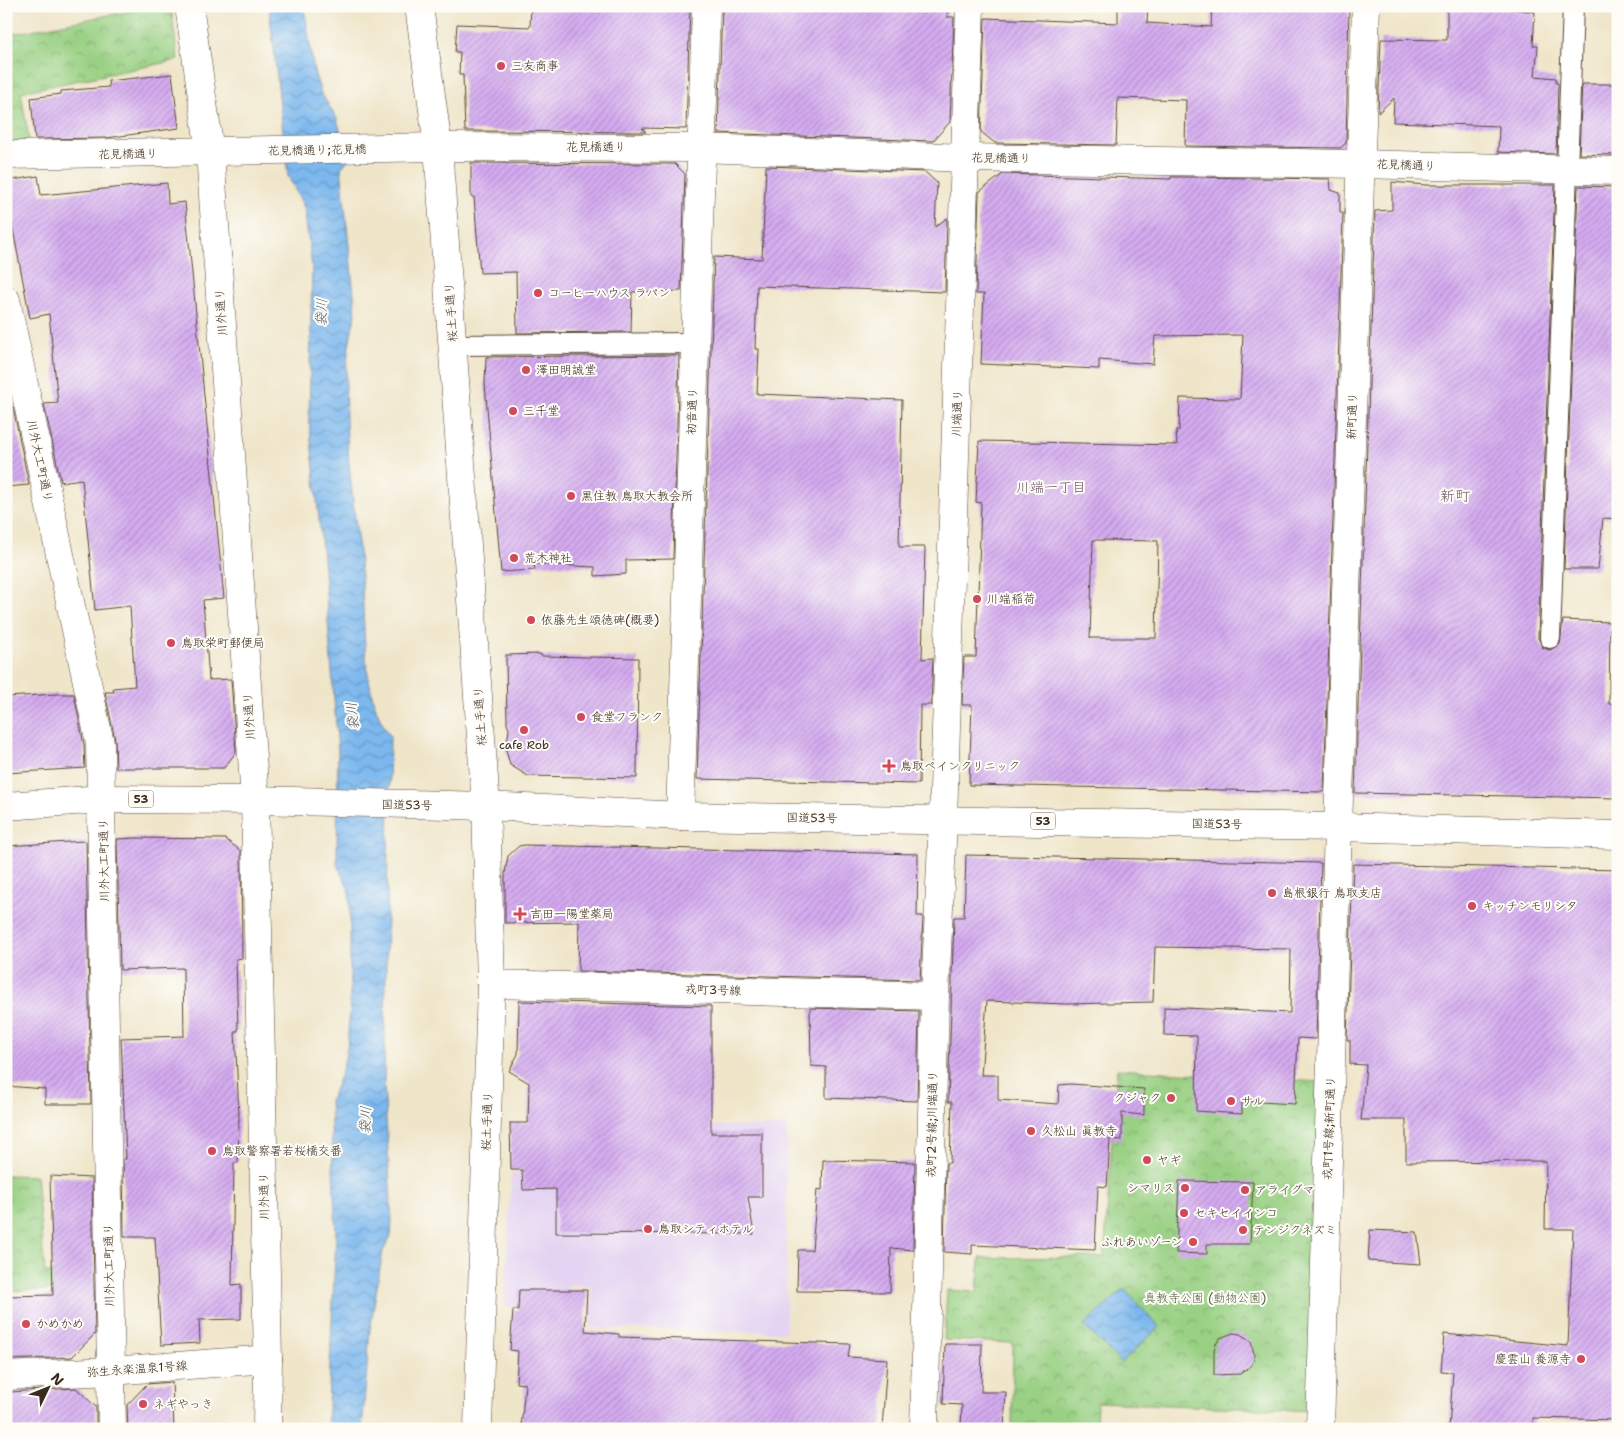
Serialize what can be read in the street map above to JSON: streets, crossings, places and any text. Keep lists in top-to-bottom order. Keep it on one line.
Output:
{"streets":{"main road":["花見橋通り","花見橋通り;花見橋","川外通り","桜土手通り","初音通り","川端通り","新町通り","川外大工町通り","53","国道53号","戎町3号線","戎町2号線;川端通り","戎町1号線;新町通り","弥生永楽温泉1号線"]},"crossings":[["花見橋通り","花見橋通り;花見橋"],["花見橋通り","川外通り"],["花見橋通り","桜土手通り"],["花見橋通り","初音通り"],["花見橋通り","川端通り"],["花見橋通り","新町通り"],["川外通り","国道53号"],["川外通り","弥生永楽温泉1号線"],["桜土手通り","国道53号"],["桜土手通り","戎町3号線"],["初音通り","国道53号"],["川端通り","国道53号"],["川端通り","戎町2号線;川端通り"],["新町通り","国道53号"],["新町通り","戎町1号線;新町通り"],["川外大工町通り","国道53号"],["川外大工町通り","弥生永楽温泉1号線"],["国道53号","戎町2号線;川端通り"],["国道53号","戎町1号線;新町通り"],["戎町3号線","戎町2号線;川端通り"]],"districts":["川端一丁目","新町"],"water":["袋川"],"parks":["真教寺公園 (動物公園)"],"places":{"other":["三友商事","コーヒーハウス ラパン","澤田明誠堂","三千堂","黒住教 鳥取大教会所","荒木神社","川端稲荷","依藤先生頌徳碑(概要)","鳥取栄町郵便局","食堂フランク","cafe Rob","島根銀行 鳥取支店","キッチンモリシタ","クジャク","サル","久松山 眞教寺","鳥取警察署若桜橋交番","ヤギ","シマリス","アライグマ","セキセイインコ","鳥取シティホテル","テンジクネズミ","ふれあいゾーン","かめかめ","慶雲山 養源寺","ネギやっき"],"health":["鳥取ペインクリニック","吉田一陽堂薬局"]},"north":"top right"}
